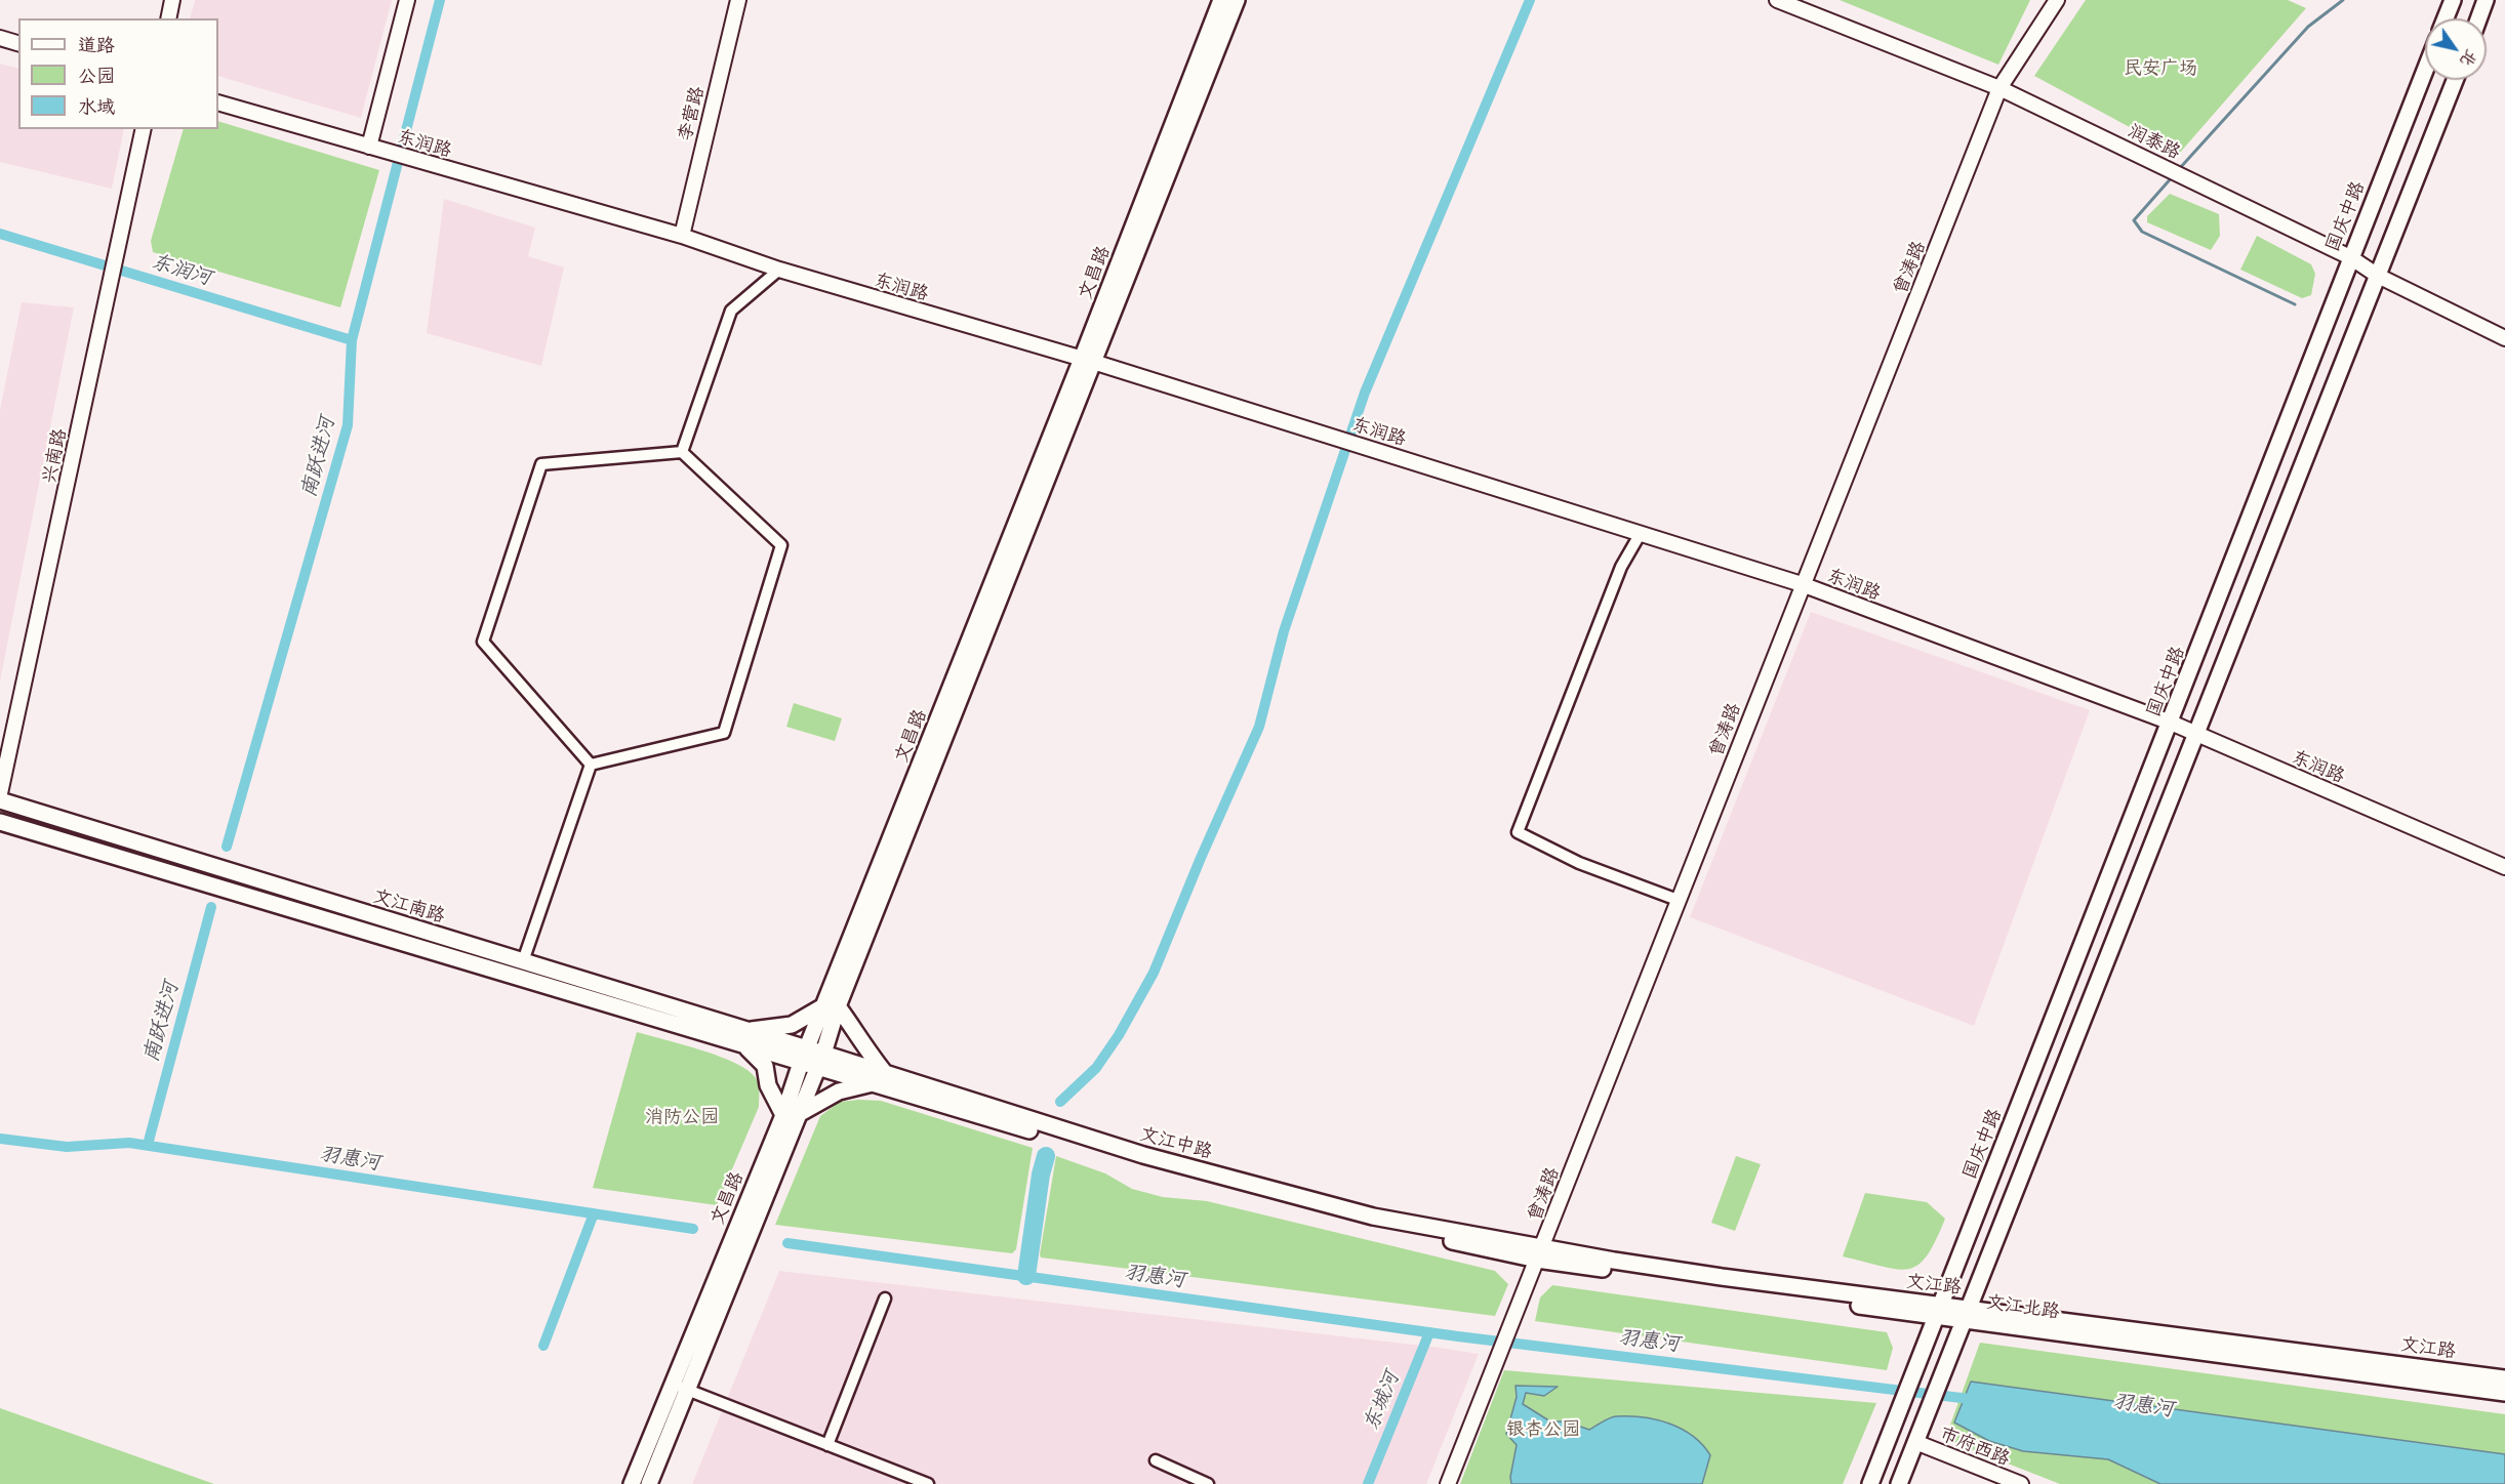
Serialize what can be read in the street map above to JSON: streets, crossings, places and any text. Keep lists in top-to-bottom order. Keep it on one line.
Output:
{"streets":{"main road":["国庆中路","文昌路","文江南路","文江中路","文江路","文江北路"],"street":["李营路","润泰路","东润路","曾涛路","兴南路","市府西路"]},"crossings":[["李营路","东润路"],["润泰路","国庆中路"],["润泰路","曾涛路"],["东润路","国庆中路"],["东润路","曾涛路"],["东润路","文昌路"],["国庆中路","文江路"],["曾涛路","文江中路"],["曾涛路","文江路"],["文昌路","文江南路"],["文昌路","文江中路"],["文江南路","文江中路"],["文江中路","文江路"],["文江路","文江北路"]],"water":["东润河","南跃进河","羽惠河","东城河"],"parks":["民安广场","消防公园","银杏公园"],"legend":["道路","公园","水域"],"north":"bottom right"}
